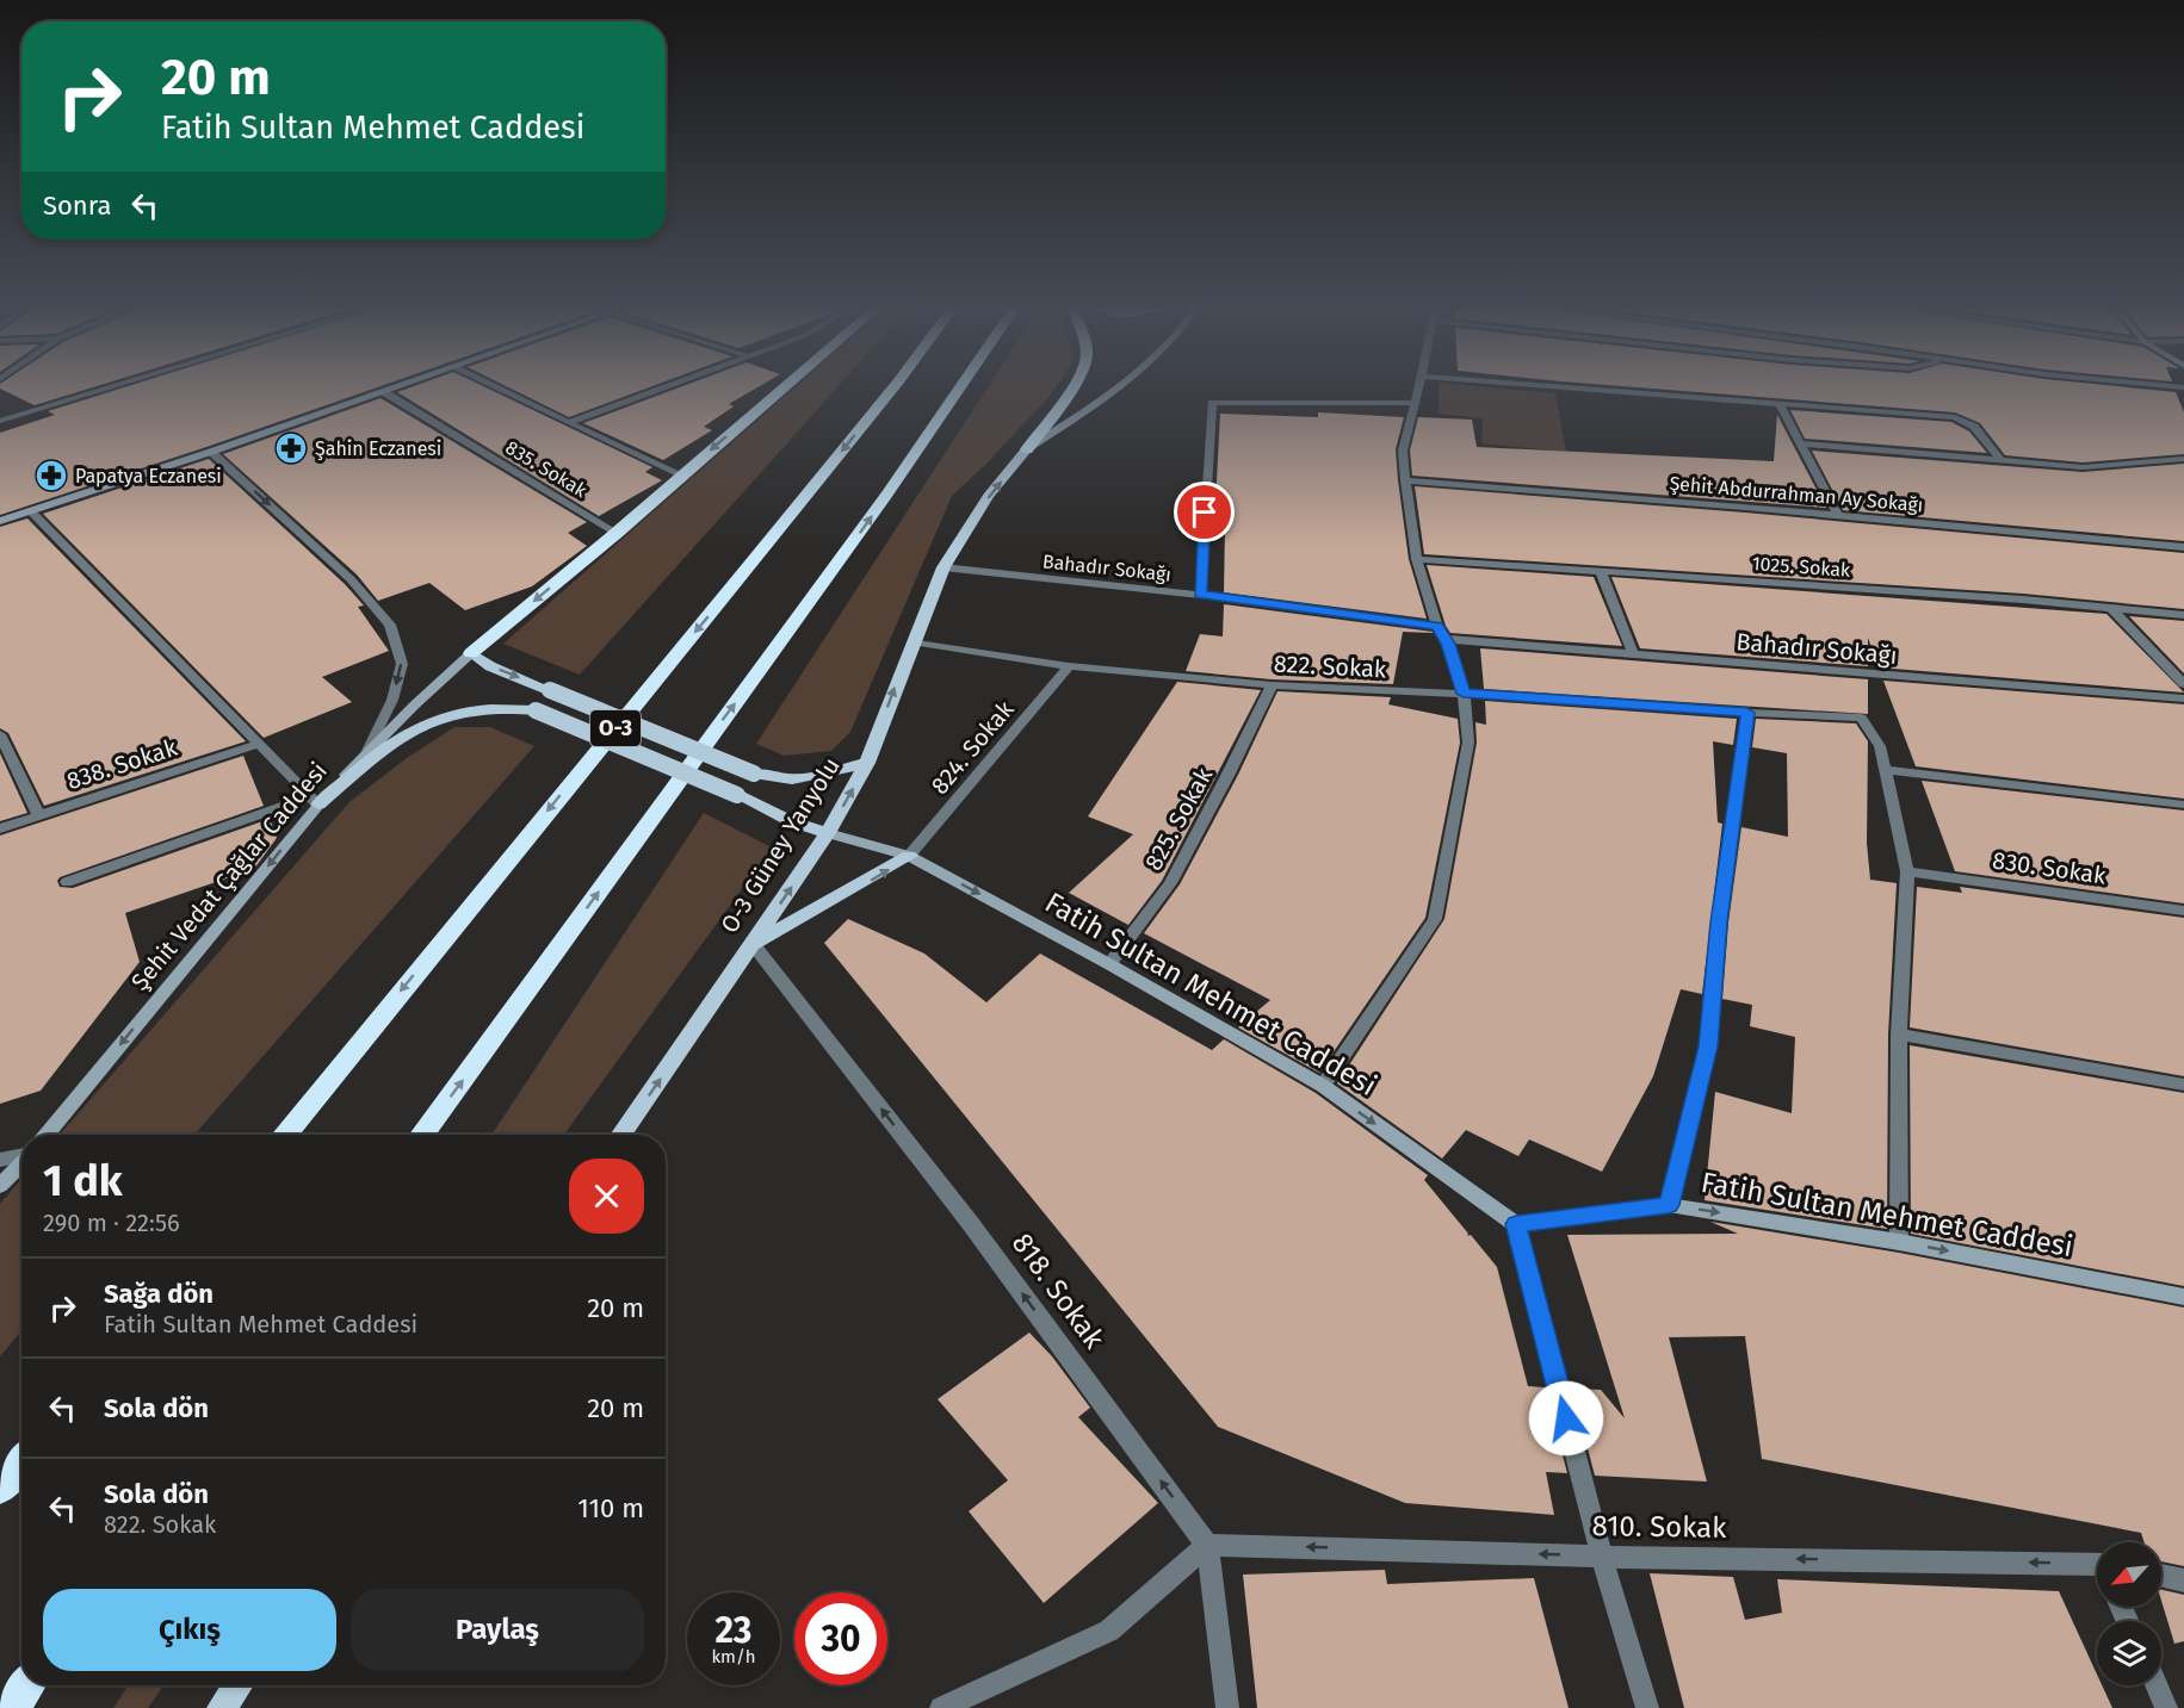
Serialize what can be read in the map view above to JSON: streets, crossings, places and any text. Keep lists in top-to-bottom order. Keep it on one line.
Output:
{"streets":{"highway":["O-3"],"main road":["O-3 Güney Yanyolu","Şehit Vedat Çağlar Caddesi","Fatih Sultan Mehmet Caddesi"],"street":["835. Sokak","Şehit Abdurrahman Ay Sokağı","1025. Sokak","Bahadır Sokağı","822. Sokak","824. Sokak","838. Sokak","825. Sokak","830. Sokak","818. Sokak","810. Sokak"]},"crossings":[["Bahadır Sokağı","O-3 Güney Yanyolu"],["822. Sokak","824. Sokak"],["822. Sokak","825. Sokak"],["822. Sokak","O-3 Güney Yanyolu"],["824. Sokak","Fatih Sultan Mehmet Caddesi"],["825. Sokak","Fatih Sultan Mehmet Caddesi"],["O-3 Güney Yanyolu","Fatih Sultan Mehmet Caddesi"],["O-3 Güney Yanyolu","818. Sokak"],["818. Sokak","810. Sokak"]],"one_way":["O-3 Güney Yanyolu","Şehit Vedat Çağlar Caddesi","Fatih Sultan Mehmet Caddesi","818. Sokak","810. Sokak"],"places":{"pharmacy":["Şahin Eczanesi","Papatya Eczanesi"]},"north":"bottom left","page":{"turn":["20 m","Fatih Sultan Mehmet Caddesi"],"then":"Sonra","heading":["1 dk","290 m · 22:56"],"list":[{"name":"Sağa dön","note":"Fatih Sultan Mehmet Caddesi","value":"20 m"},{"name":"Sola dön","value":"20 m"},{"name":"Sola dön","note":"822. Sokak","value":"110 m"}],"buttons":["Çıkış","Paylaş"],"speed":"23 km/h","limit":"30"}}
